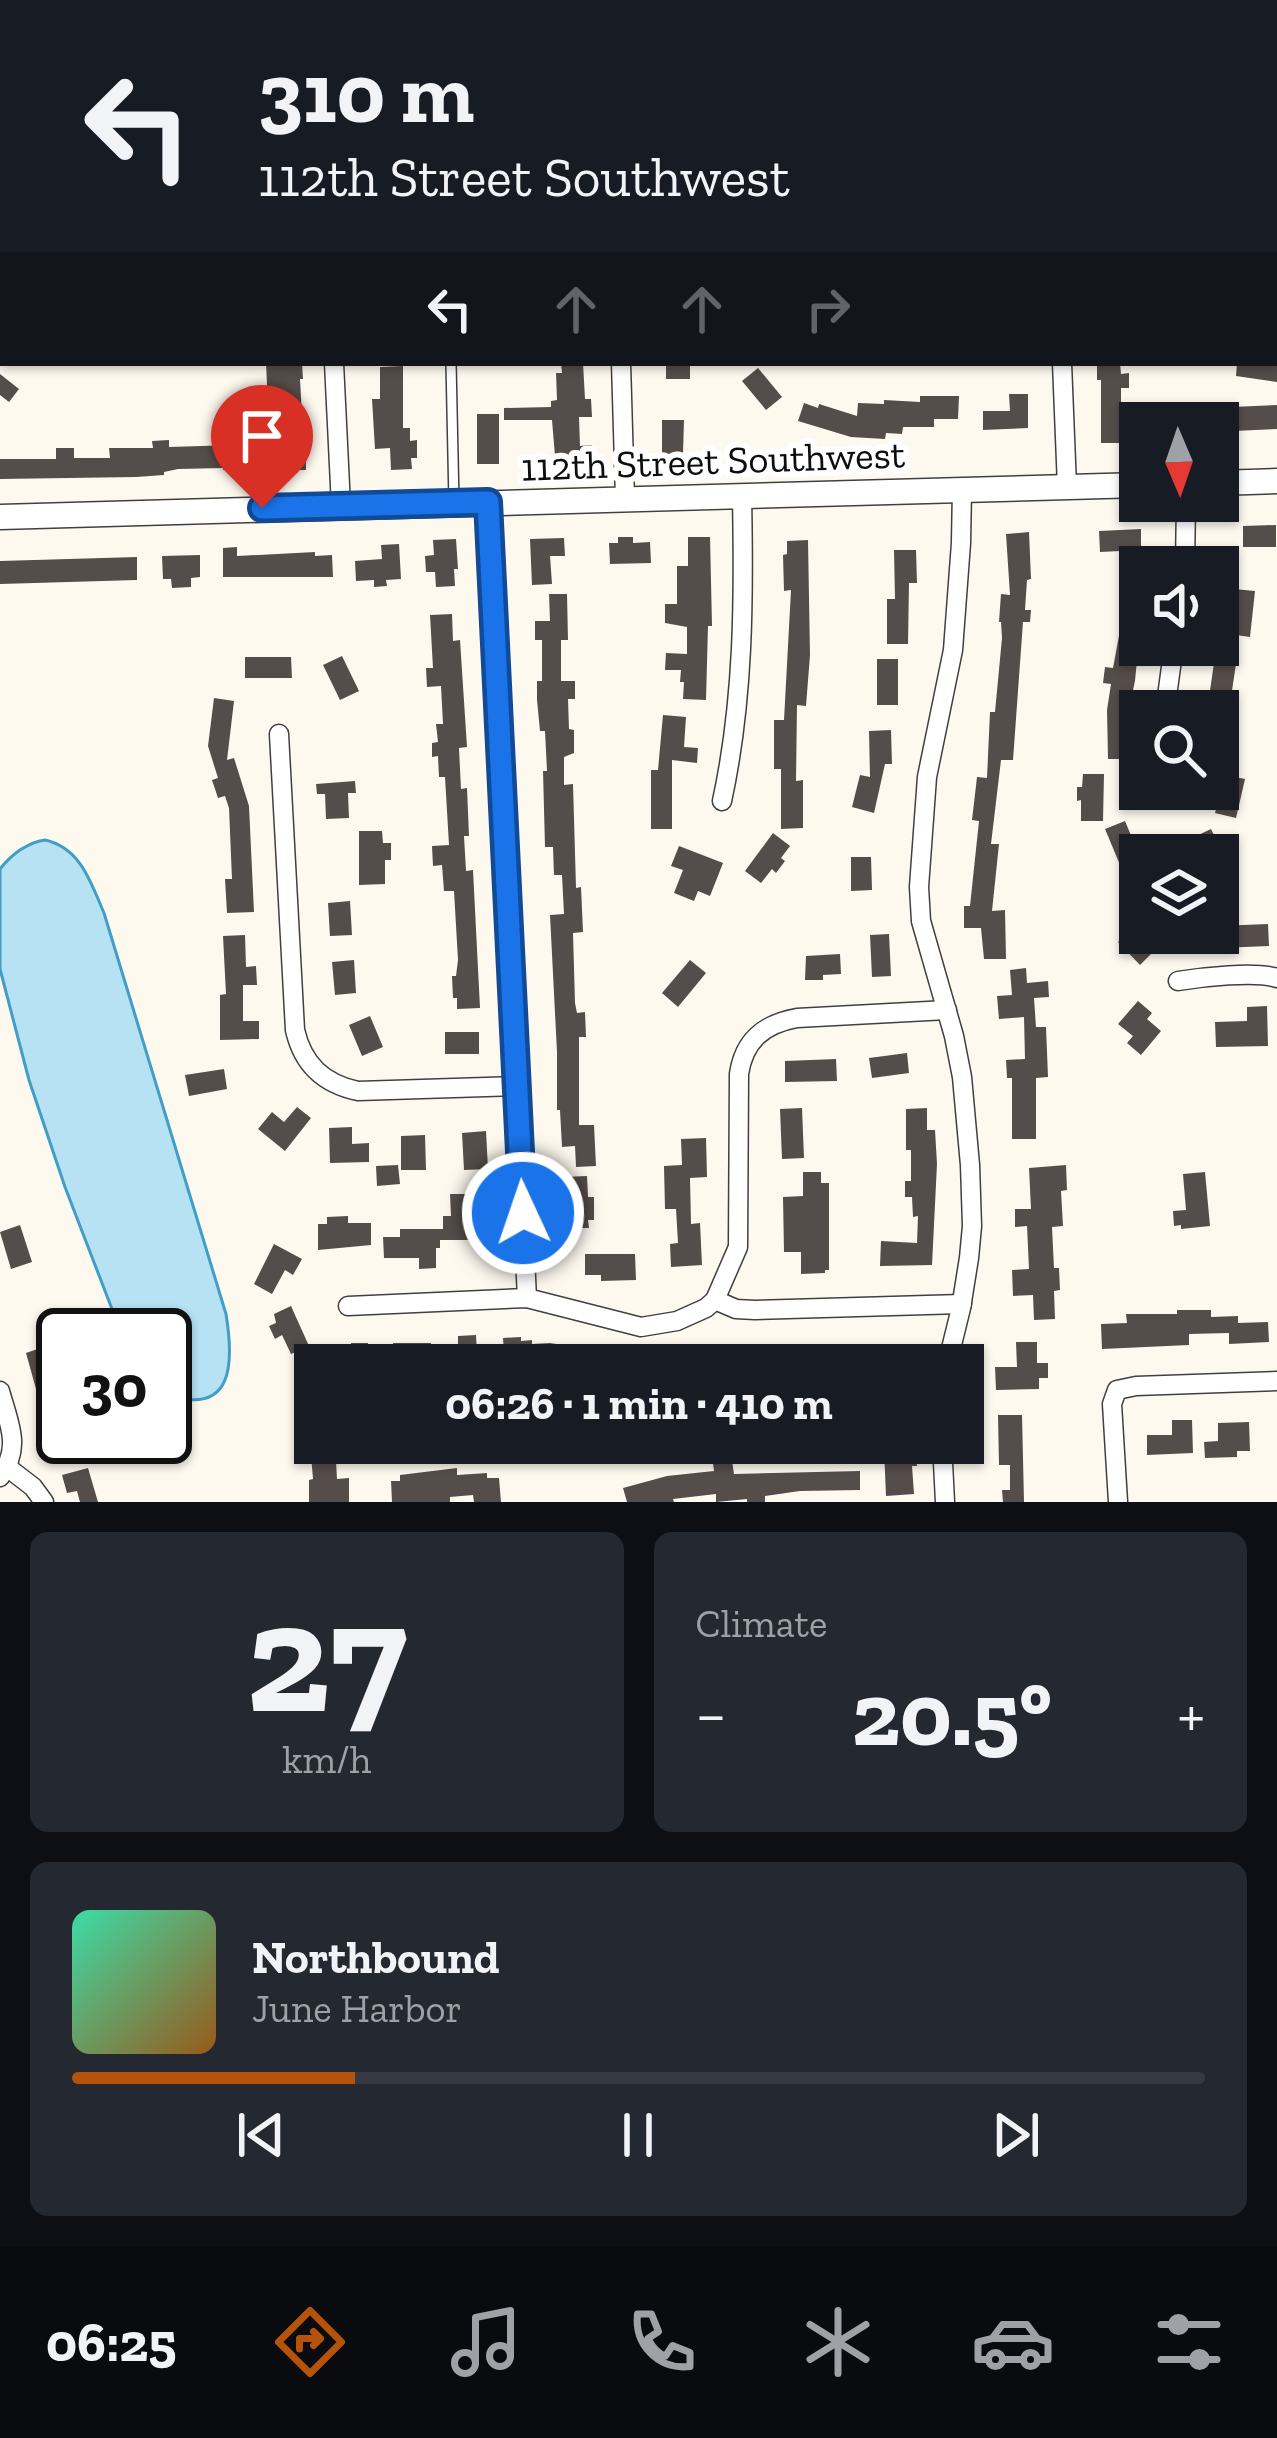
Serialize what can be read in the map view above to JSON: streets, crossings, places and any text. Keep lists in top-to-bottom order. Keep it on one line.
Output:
{"streets":{"street":["112th Street Southwest"]},"north":"bottom","page":{"turn":["310 m","112th Street Southwest"],"limit":"30","trip":"06:26 · 1 min · 410 m","tile":[["27","km/h"],"Climate"],"heat":["−","20.5°","+"],"song":["Northbound","June Harbor"],"tabs":"06:25"}}
